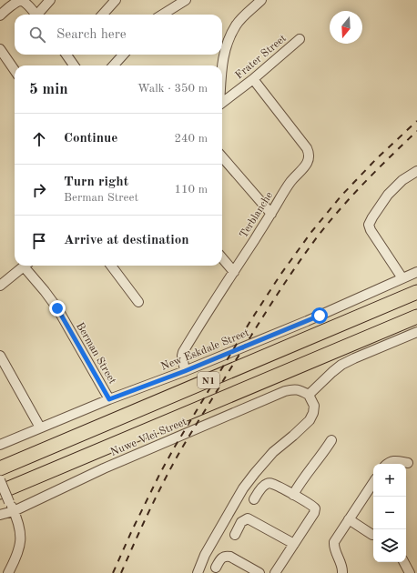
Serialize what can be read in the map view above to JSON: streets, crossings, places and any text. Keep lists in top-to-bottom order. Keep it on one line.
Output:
{"streets":{"highway":["N1"],"street":["Frater Street","Terblanche","New Eskdale Street","Berman Street","Nuwe Vlei Street"]},"crossings":[["Frater Street","Terblanche"],["Terblanche","New Eskdale Street"],["New Eskdale Street","Berman Street"]],"north":"bottom","page":{"search":"Search here","heading":["5 min","Walk · 350 m"],"list":[["Continue","240 m"],["Turn right","Berman Street","110 m"],"Arrive at destination"],"map_buttons":["+","−"]}}
